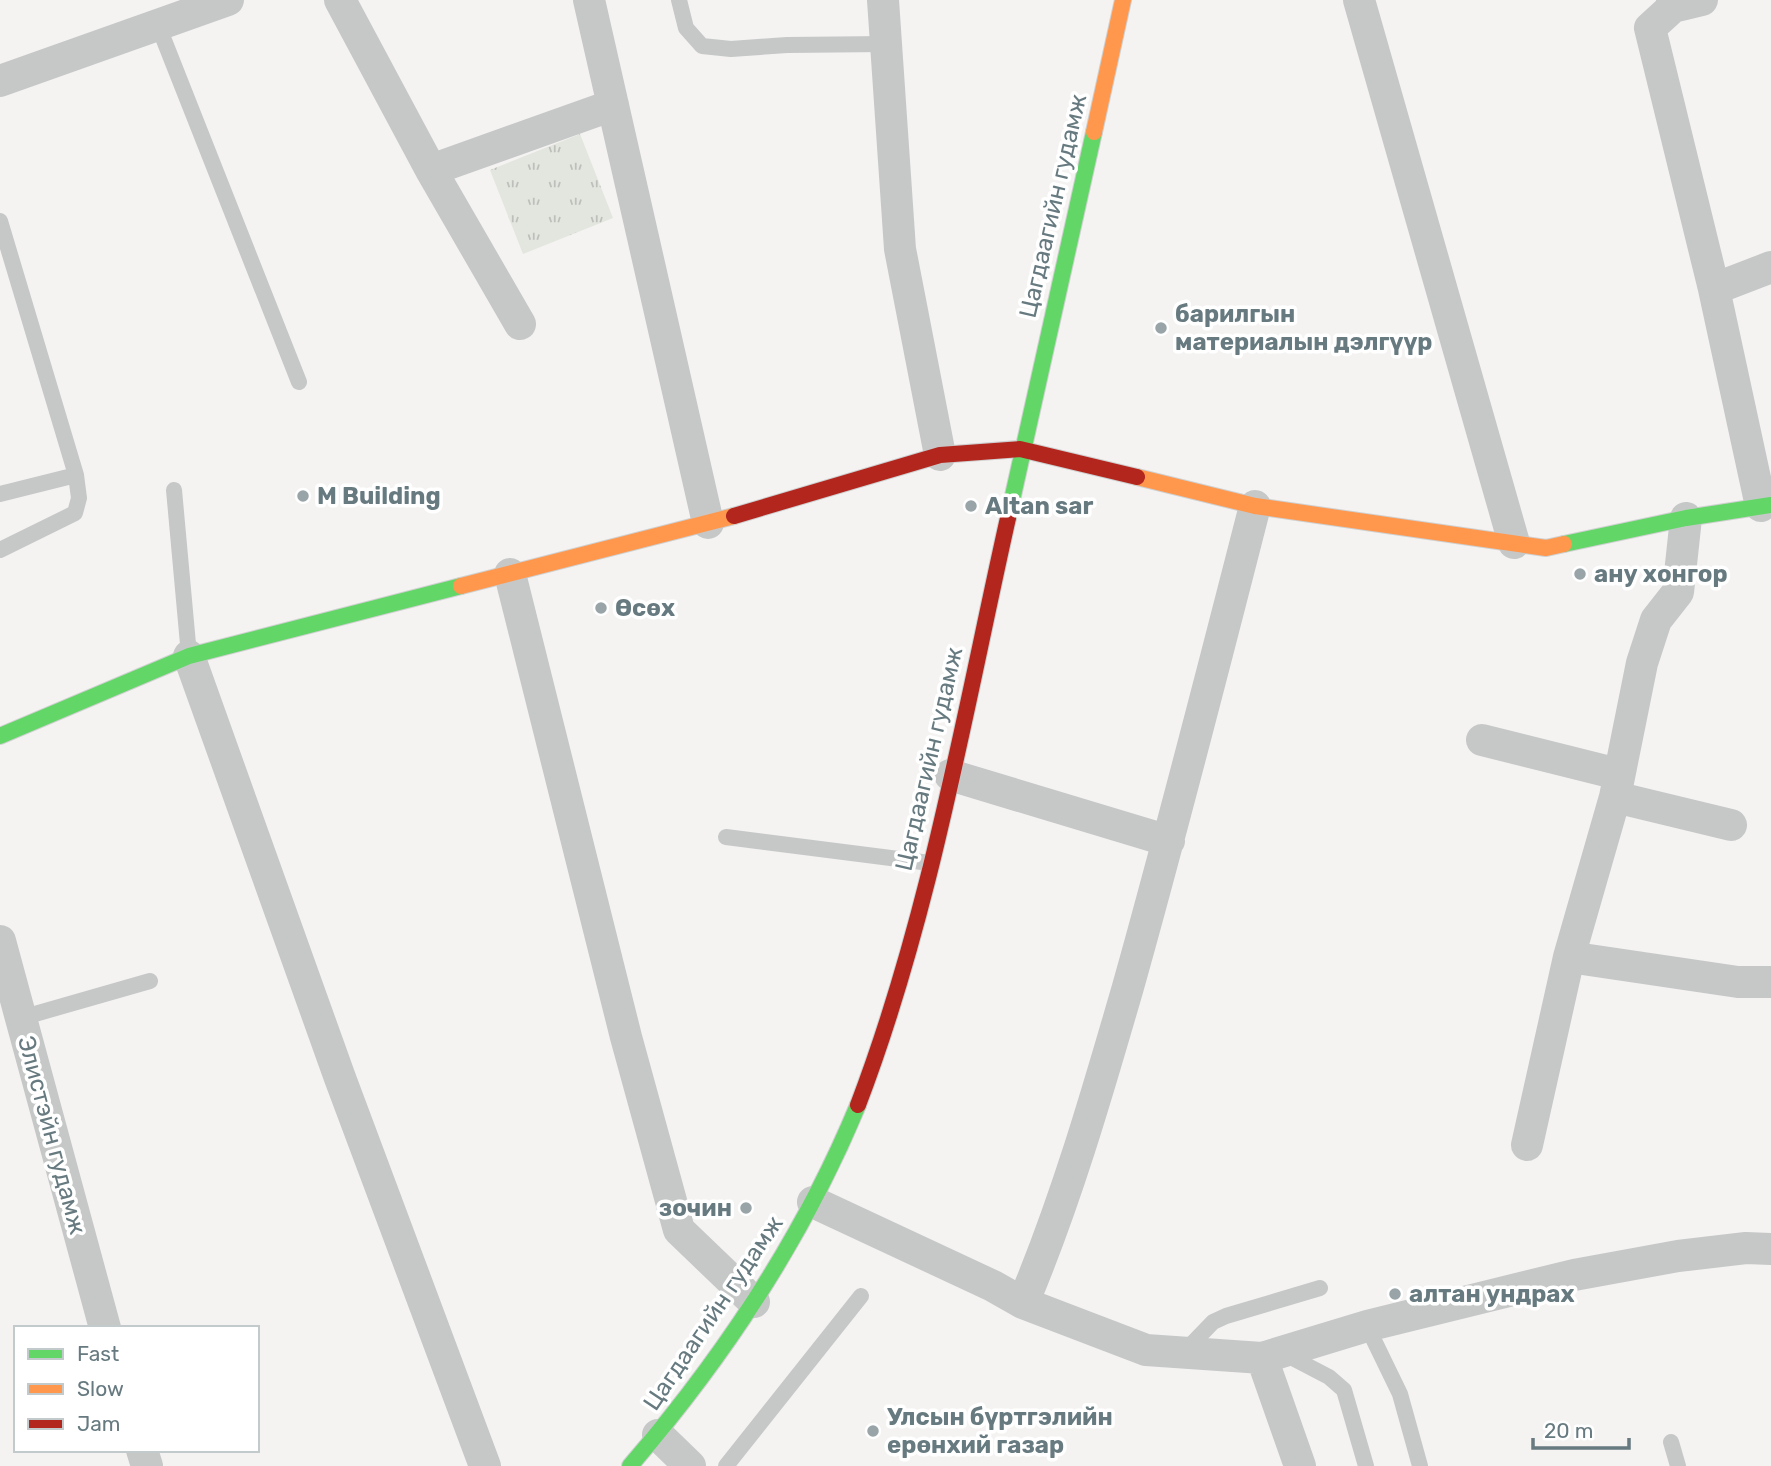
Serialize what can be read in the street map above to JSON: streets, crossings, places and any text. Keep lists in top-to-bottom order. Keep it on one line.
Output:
{"streets":{"street":["Цагдаагийн гудамж","Элистэйн гудамж"]},"places":["барилгын материалын дэлгүүр","M Building","Altan sar","ану хонгор","Өсөх","зочин","алтан ундрах","Улсын бүртгэлийн ерөнхий газар"],"legend":["Fast","Slow","Jam"],"scale_bar":"20 m"}
